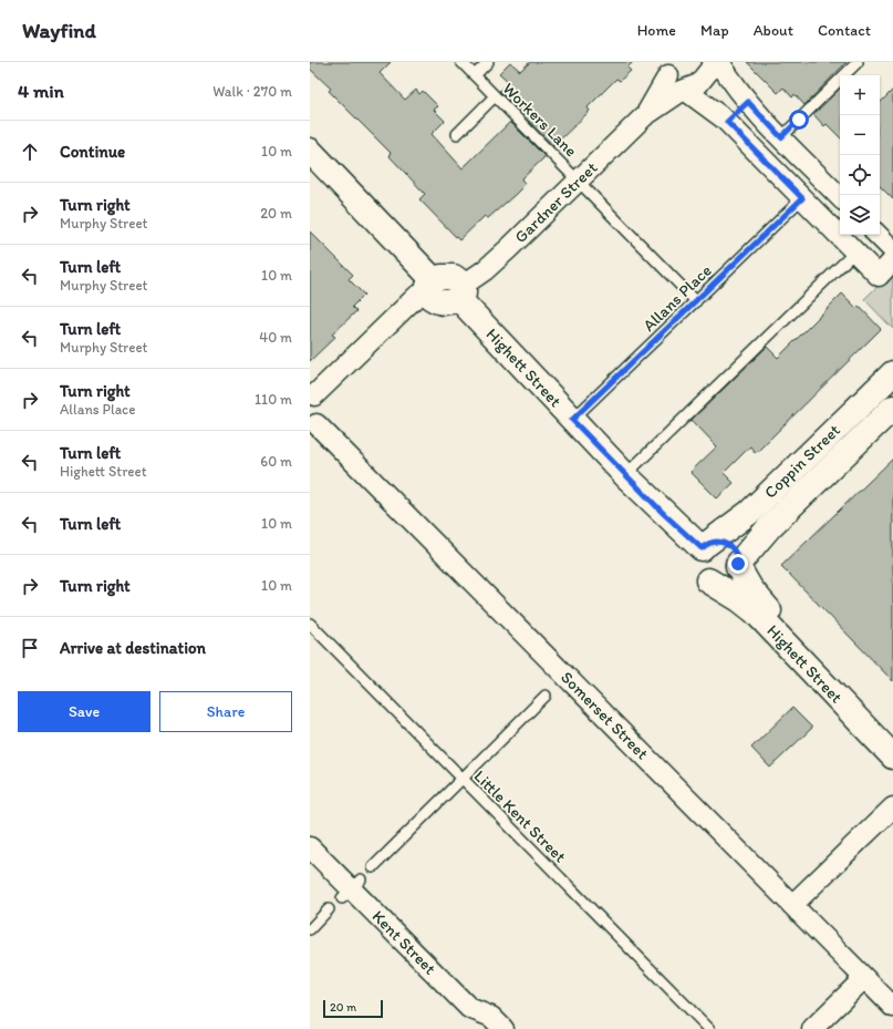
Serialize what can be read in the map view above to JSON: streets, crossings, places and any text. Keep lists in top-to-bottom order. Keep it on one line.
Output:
{"streets":{"street":["Gardner Street","Highett Street","Coppin Street","Somerset Street","Kent Street"],"lane":["Workers Lane","Allans Place","Little Kent Street"]},"crossings":[["Workers Lane","Gardner Street"],["Workers Lane","Allans Place"],["Gardner Street","Highett Street"],["Allans Place","Highett Street"],["Highett Street","Coppin Street"]],"scale_bar":"20 m","page":{"header":"Wayfind","nav":["Home","Map","About","Contact"],"heading":["4 min","Walk · 270 m"],"map_buttons":["+","−"],"list":[["Continue","10 m"],["Turn right","Murphy Street","20 m"],["Turn left","Murphy Street","10 m"],["Turn left","Murphy Street","40 m"],["Turn right","Allans Place","110 m"],["Turn left","Highett Street","60 m"],["Turn left","10 m"],["Turn right","10 m"],"Arrive at destination"],"buttons":["Save","Share"],"scale":"20 m"}}
